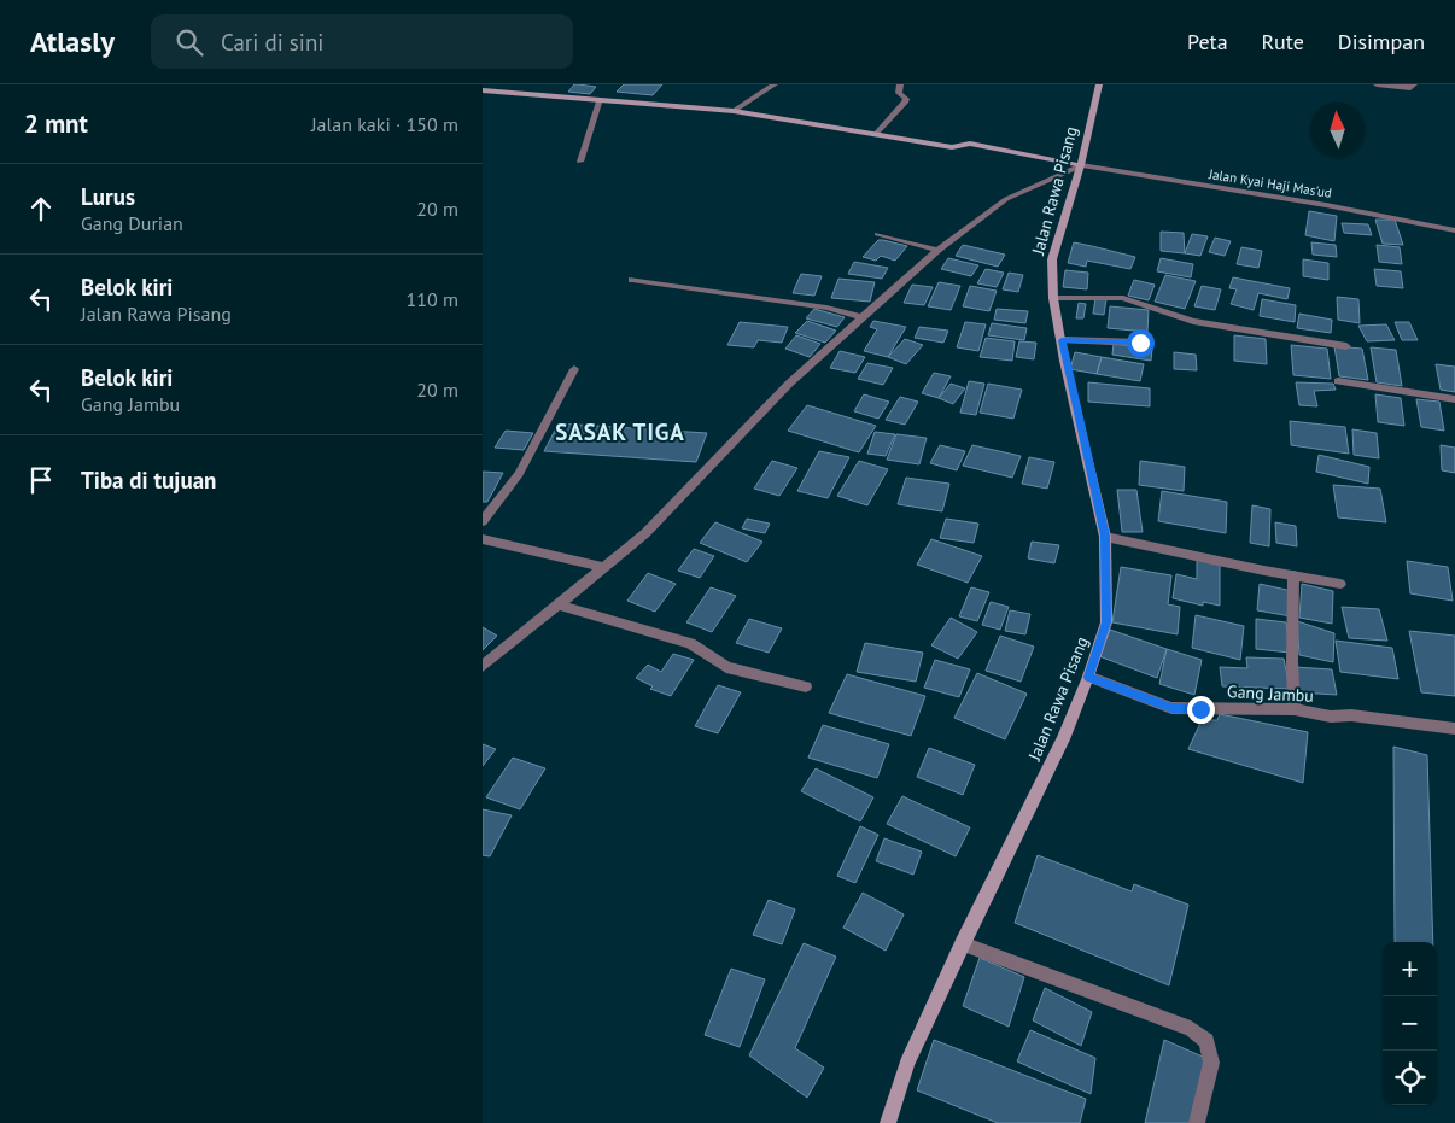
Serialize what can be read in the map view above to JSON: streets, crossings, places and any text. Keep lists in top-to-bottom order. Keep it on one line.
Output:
{"streets":{"street":["Jalan Kyai Haji Mas'ud","Jalan Rawa Pisang","Gang Jambu"]},"crossings":[["Jalan Kyai Haji Mas'ud","Jalan Rawa Pisang"],["Jalan Rawa Pisang","Gang Jambu"]],"districts":["SASAK TIGA"],"north":"top","page":{"header":"Atlasly","search":"Cari di sini","nav":["Peta","Rute","Disimpan"],"heading":["2 mnt","Jalan kaki · 150 m"],"list":[["Lurus","Gang Durian","20 m"],["Belok kiri","Jalan Rawa Pisang","110 m"],["Belok kiri","Gang Jambu","20 m"],"Tiba di tujuan"],"map_buttons":["+","−"]}}
